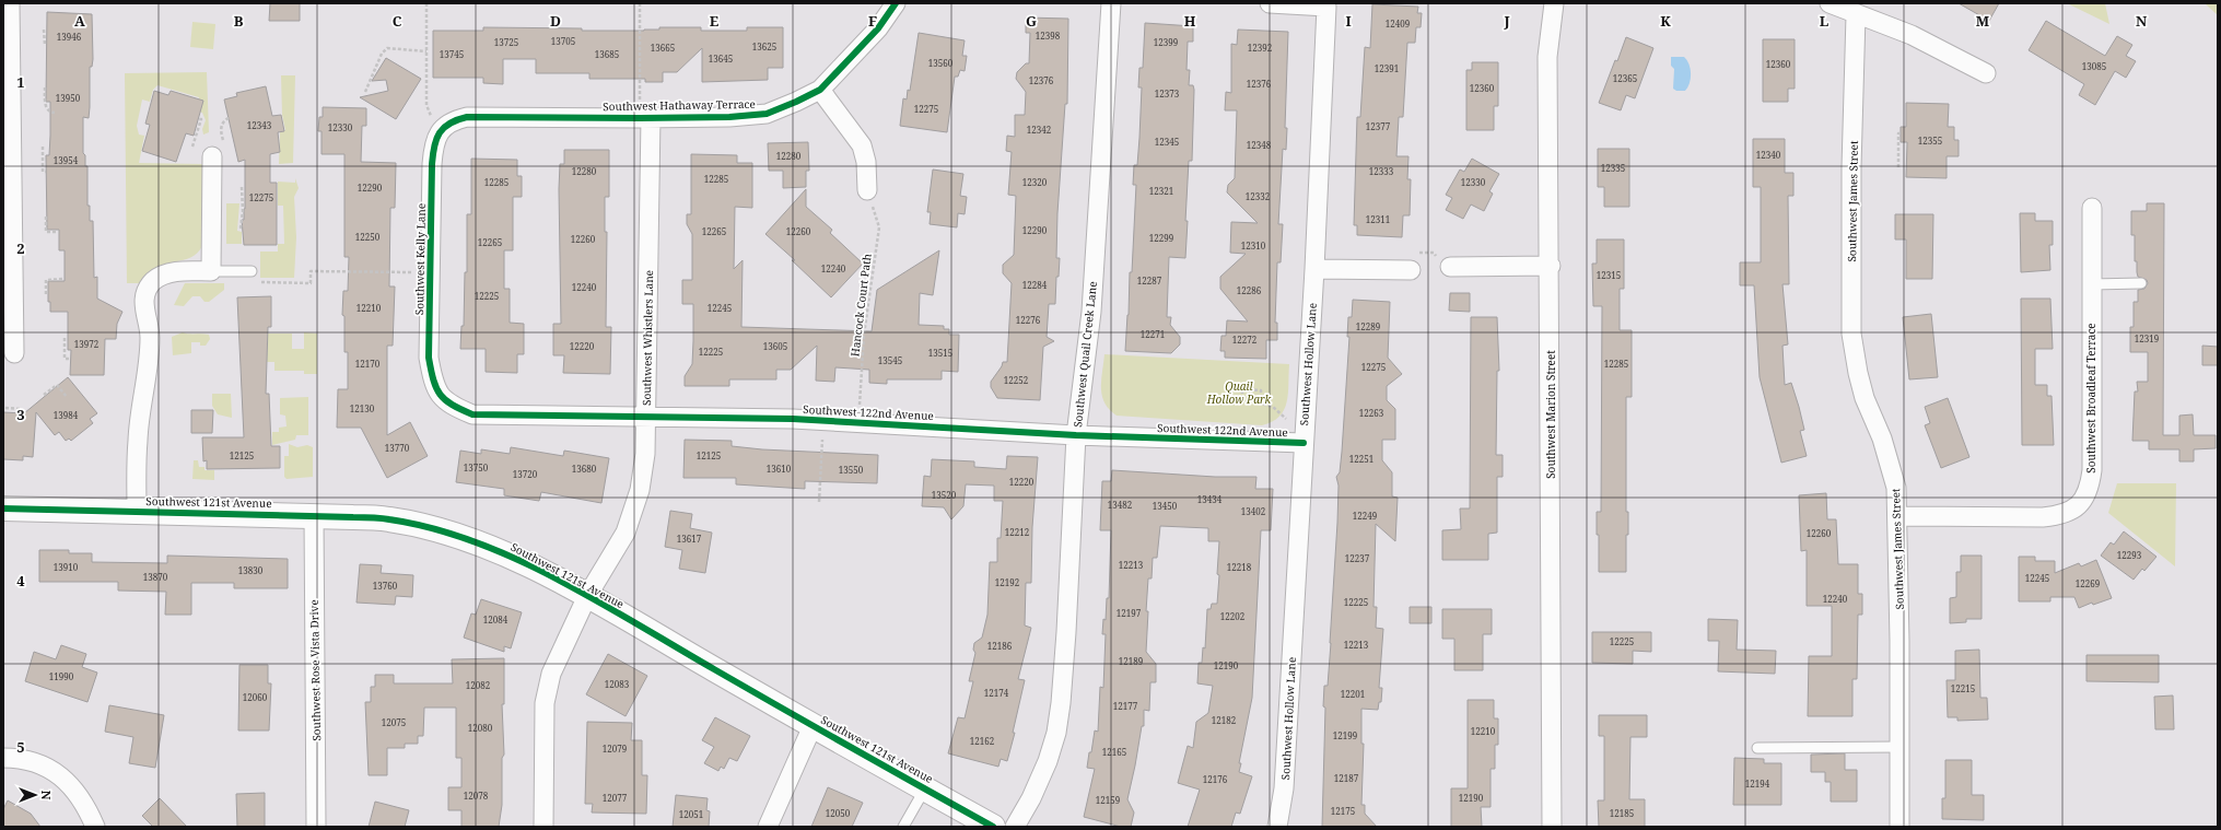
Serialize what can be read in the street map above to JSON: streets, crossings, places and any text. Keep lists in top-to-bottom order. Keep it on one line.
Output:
{"streets":{"main road":["Southwest 121st Avenue"],"street":["Southwest Hathaway Terrace","Southwest James Street","Southwest Kelly Lane","Southwest Whistlers Lane","Southwest Quail Creek Lane","Southwest Hollow Lane","Southwest Broadleaf Terrace","Southwest 122nd Avenue","Southwest Marion Street","Southwest Rose Vista Drive"],"path":["Hancock Court Path"]},"crossings":[["Southwest Hathaway Terrace","Southwest Kelly Lane"],["Southwest Hathaway Terrace","Southwest Whistlers Lane"],["Southwest James Street","Southwest Broadleaf Terrace"],["Southwest Kelly Lane","Southwest 122nd Avenue"],["Hancock Court Path","Southwest 122nd Avenue"],["Southwest Whistlers Lane","Southwest 122nd Avenue"],["Southwest Whistlers Lane","Southwest 121st Avenue"],["Southwest Quail Creek Lane","Southwest 122nd Avenue"],["Southwest Hollow Lane","Southwest 122nd Avenue"],["Southwest 121st Avenue","Southwest Rose Vista Drive"]],"parks":["Quail Hollow Park"],"house_numbers":["12409","12398","13946","13705","13725","12399","13625","13665","12392","13745","13685","13645","13560","12360","13085","12391","12365","12376","12376","12360","12373","13950","12275","12343","12377","12330","12342","12355","12345","12348","12340","12280","13954","12335","12280","12333","12285","12285","12320","12330","12290","12321","12332","12275","12311","12290","12265","12260","12250","12299","12260","12265","12310","12240","12315","12287","12284","12240","12286","12225","12210","12245","12276","12289","12271","12319","12272","13972","12220","13605","12225","13515","13545","12170","12285","12275","12252","12130","12263","13984","13770","12125","12125","12251","13750","13680","13610","13550","13720","12220","13520","13434","13482","13450","13402","12249","12212","12260","13617","12293","12237","12213","13910","12218","13830","13870","12245","12192","12269","13760","12240","12225","12197","12202","12084","12225","12213","12186","12189","12190","11990","12083","12082","12215","12174","12201","12060","12177","12182","12075","12080","12210","12199","12162","12079","12165","12187","12176","12194","12078","12077","12190","12159","12175","12050","12185","12051"],"north":"right","grid":{"columns":["A","B","C","D","E","F","G","H","I","J","K","L","M","N"],"rows":["1","2","3","4","5"]}}
